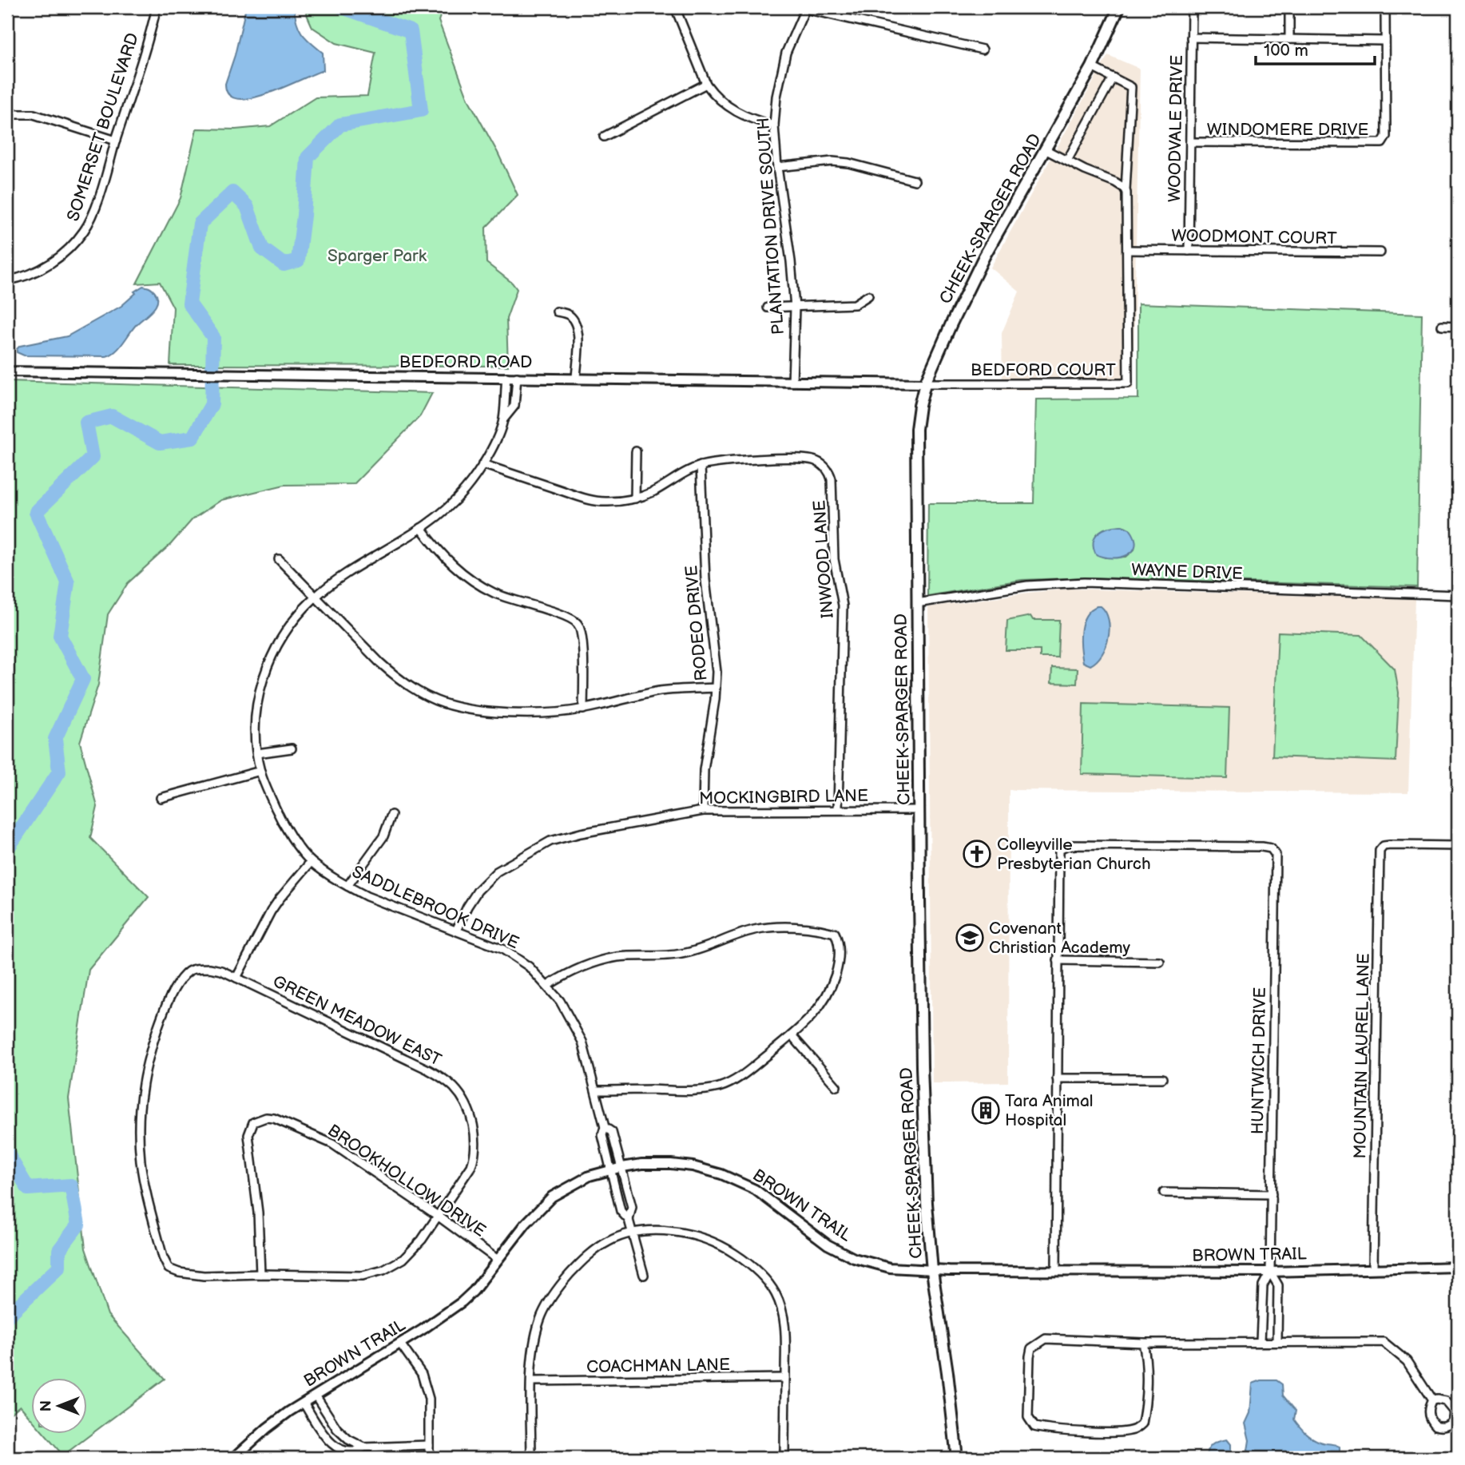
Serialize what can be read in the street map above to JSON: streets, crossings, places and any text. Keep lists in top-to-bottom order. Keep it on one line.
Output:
{"streets":{"main road":["CHEEK-SPARGER ROAD"],"street":["SOMERSET BOULEVARD","WOODVALE DRIVE","WINDOMERE DRIVE","PLANTATION DRIVE SOUTH","WOODMONT COURT","BEDFORD ROAD","BEDFORD COURT","INWOOD LANE","WAYNE DRIVE","RODEO DRIVE","MOCKINGBIRD LANE","SADDLEBROOK DRIVE","GREEN MEADOW EAST","MOUNTAIN LAUREL LANE","HUNTWICH DRIVE","BROOKHOLLOW DRIVE","BROWN TRAIL","COACHMAN LANE"]},"crossings":[["WOODVALE DRIVE","WINDOMERE DRIVE"],["WOODVALE DRIVE","WOODMONT COURT"],["CHEEK-SPARGER ROAD","BEDFORD ROAD"],["CHEEK-SPARGER ROAD","BEDFORD COURT"],["CHEEK-SPARGER ROAD","WAYNE DRIVE"],["CHEEK-SPARGER ROAD","MOCKINGBIRD LANE"],["CHEEK-SPARGER ROAD","BROWN TRAIL"],["PLANTATION DRIVE SOUTH","BEDFORD ROAD"],["WOODMONT COURT","BEDFORD COURT"],["BEDFORD ROAD","BEDFORD COURT"],["BEDFORD ROAD","SADDLEBROOK DRIVE"],["INWOOD LANE","RODEO DRIVE"],["INWOOD LANE","MOCKINGBIRD LANE"],["INWOOD LANE","SADDLEBROOK DRIVE"],["RODEO DRIVE","MOCKINGBIRD LANE"],["MOCKINGBIRD LANE","SADDLEBROOK DRIVE"],["SADDLEBROOK DRIVE","BROWN TRAIL"],["GREEN MEADOW EAST","BROOKHOLLOW DRIVE"],["MOUNTAIN LAUREL LANE","BROWN TRAIL"],["HUNTWICH DRIVE","BROWN TRAIL"],["BROOKHOLLOW DRIVE","BROWN TRAIL"]],"parks":["Sparger Park"],"places":{"church":["Colleyville Presbyterian Church"],"school or university":["Covenant Christian Academy"],"building":["Tara Animal Hospital"]},"scale_bar":"100 m","north":"left"}
